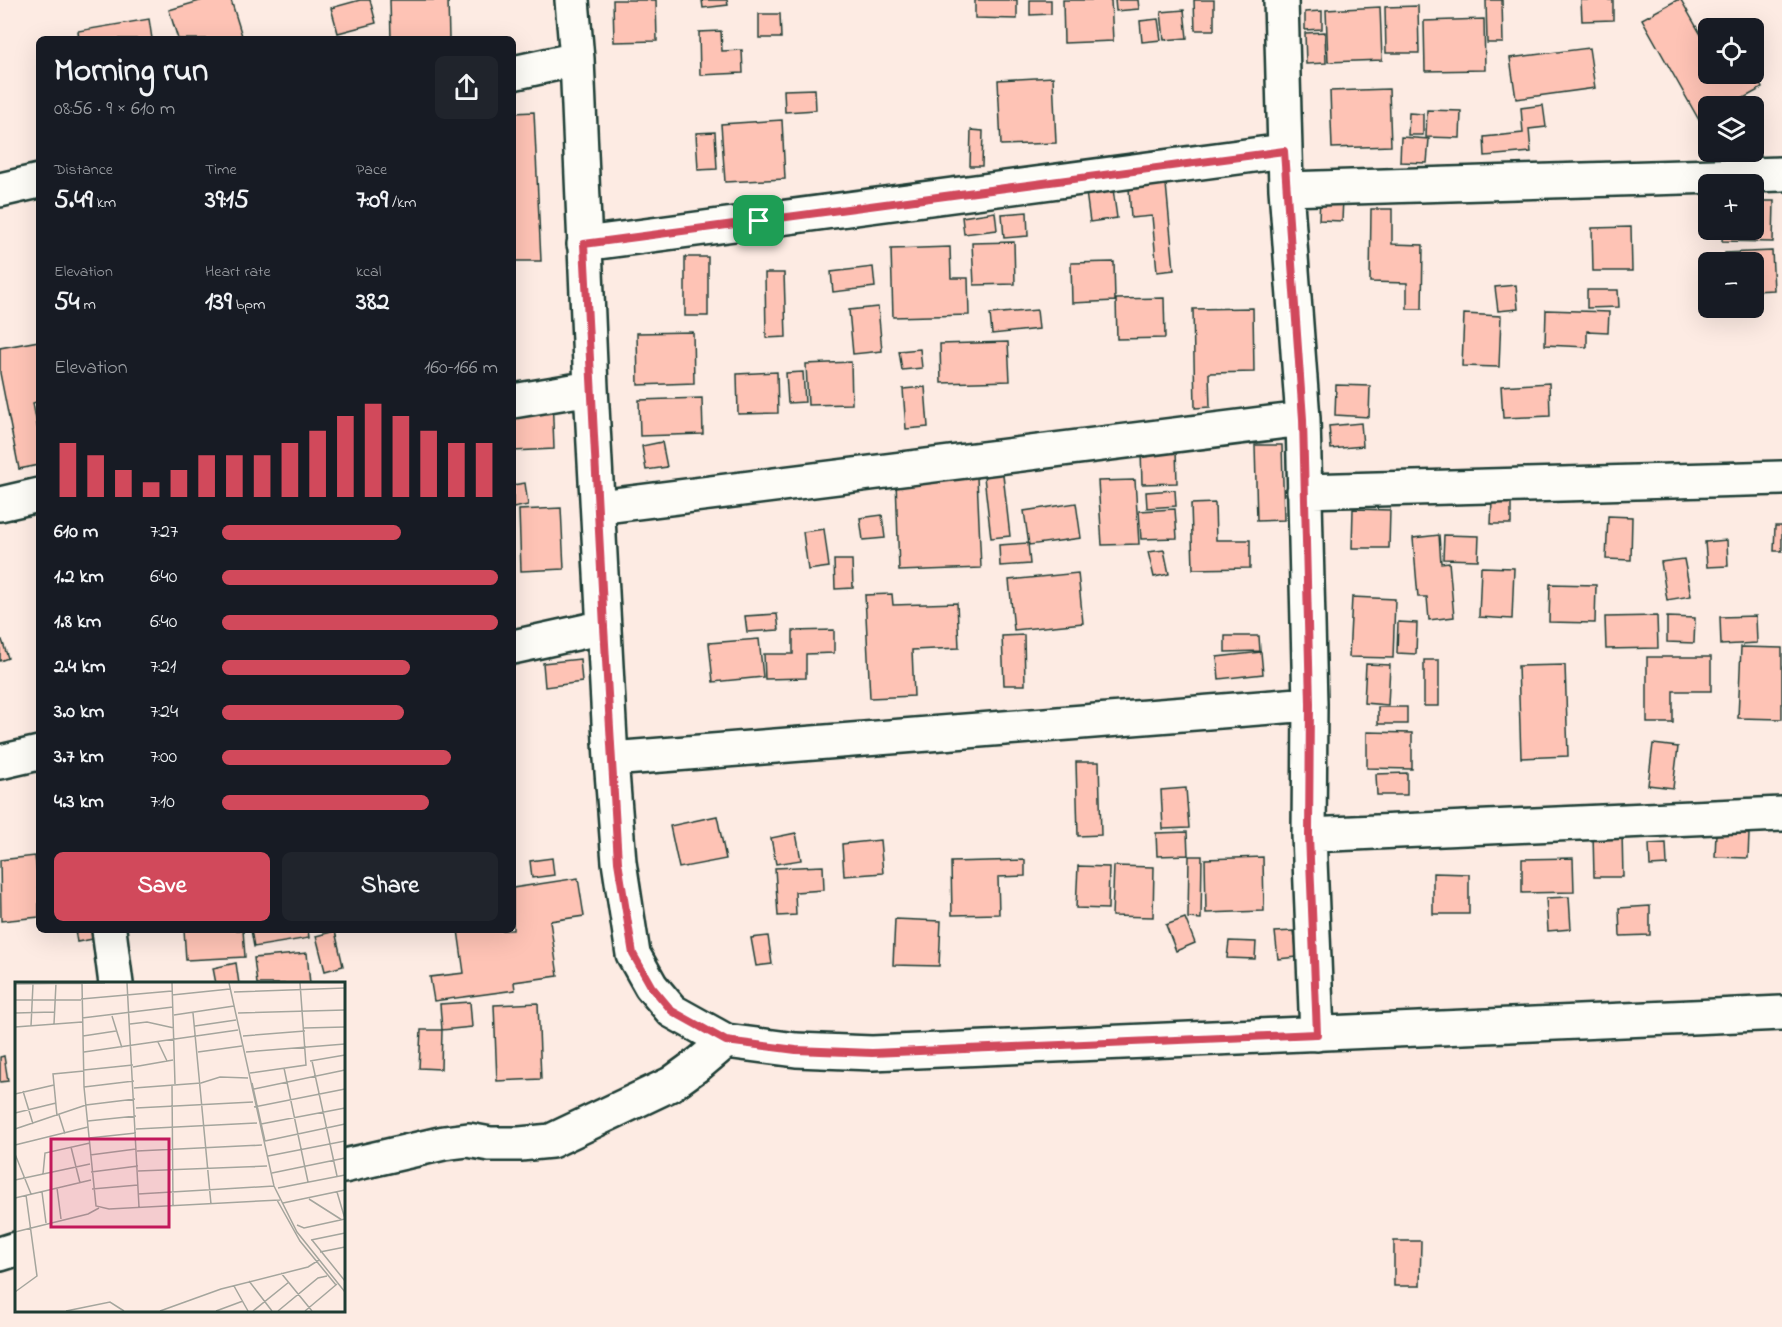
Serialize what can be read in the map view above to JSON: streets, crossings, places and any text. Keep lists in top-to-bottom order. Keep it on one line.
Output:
{"page":{"map_buttons":["+","−"],"heading":["Morning run","08:56 · 9 × 610 m"],"stats":[["Distance","5.49 km"],["Time","39:15"],["Pace","7:09 /km"],["Elevation","54 m"],["Heart rate","139 bpm"],["kcal","382"]],"chart":["Elevation","160–166 m"],"list":[{"name":"610 m","note":"7:27"},{"name":"1.2 km","note":"6:40"},{"name":"1.8 km","note":"6:40"},{"name":"2.4 km","note":"7:21"},{"name":"3.0 km","note":"7:24"},{"name":"3.7 km","note":"7:00"},{"name":"4.3 km","note":"7:10"}],"buttons":["Save","Share"]}}
